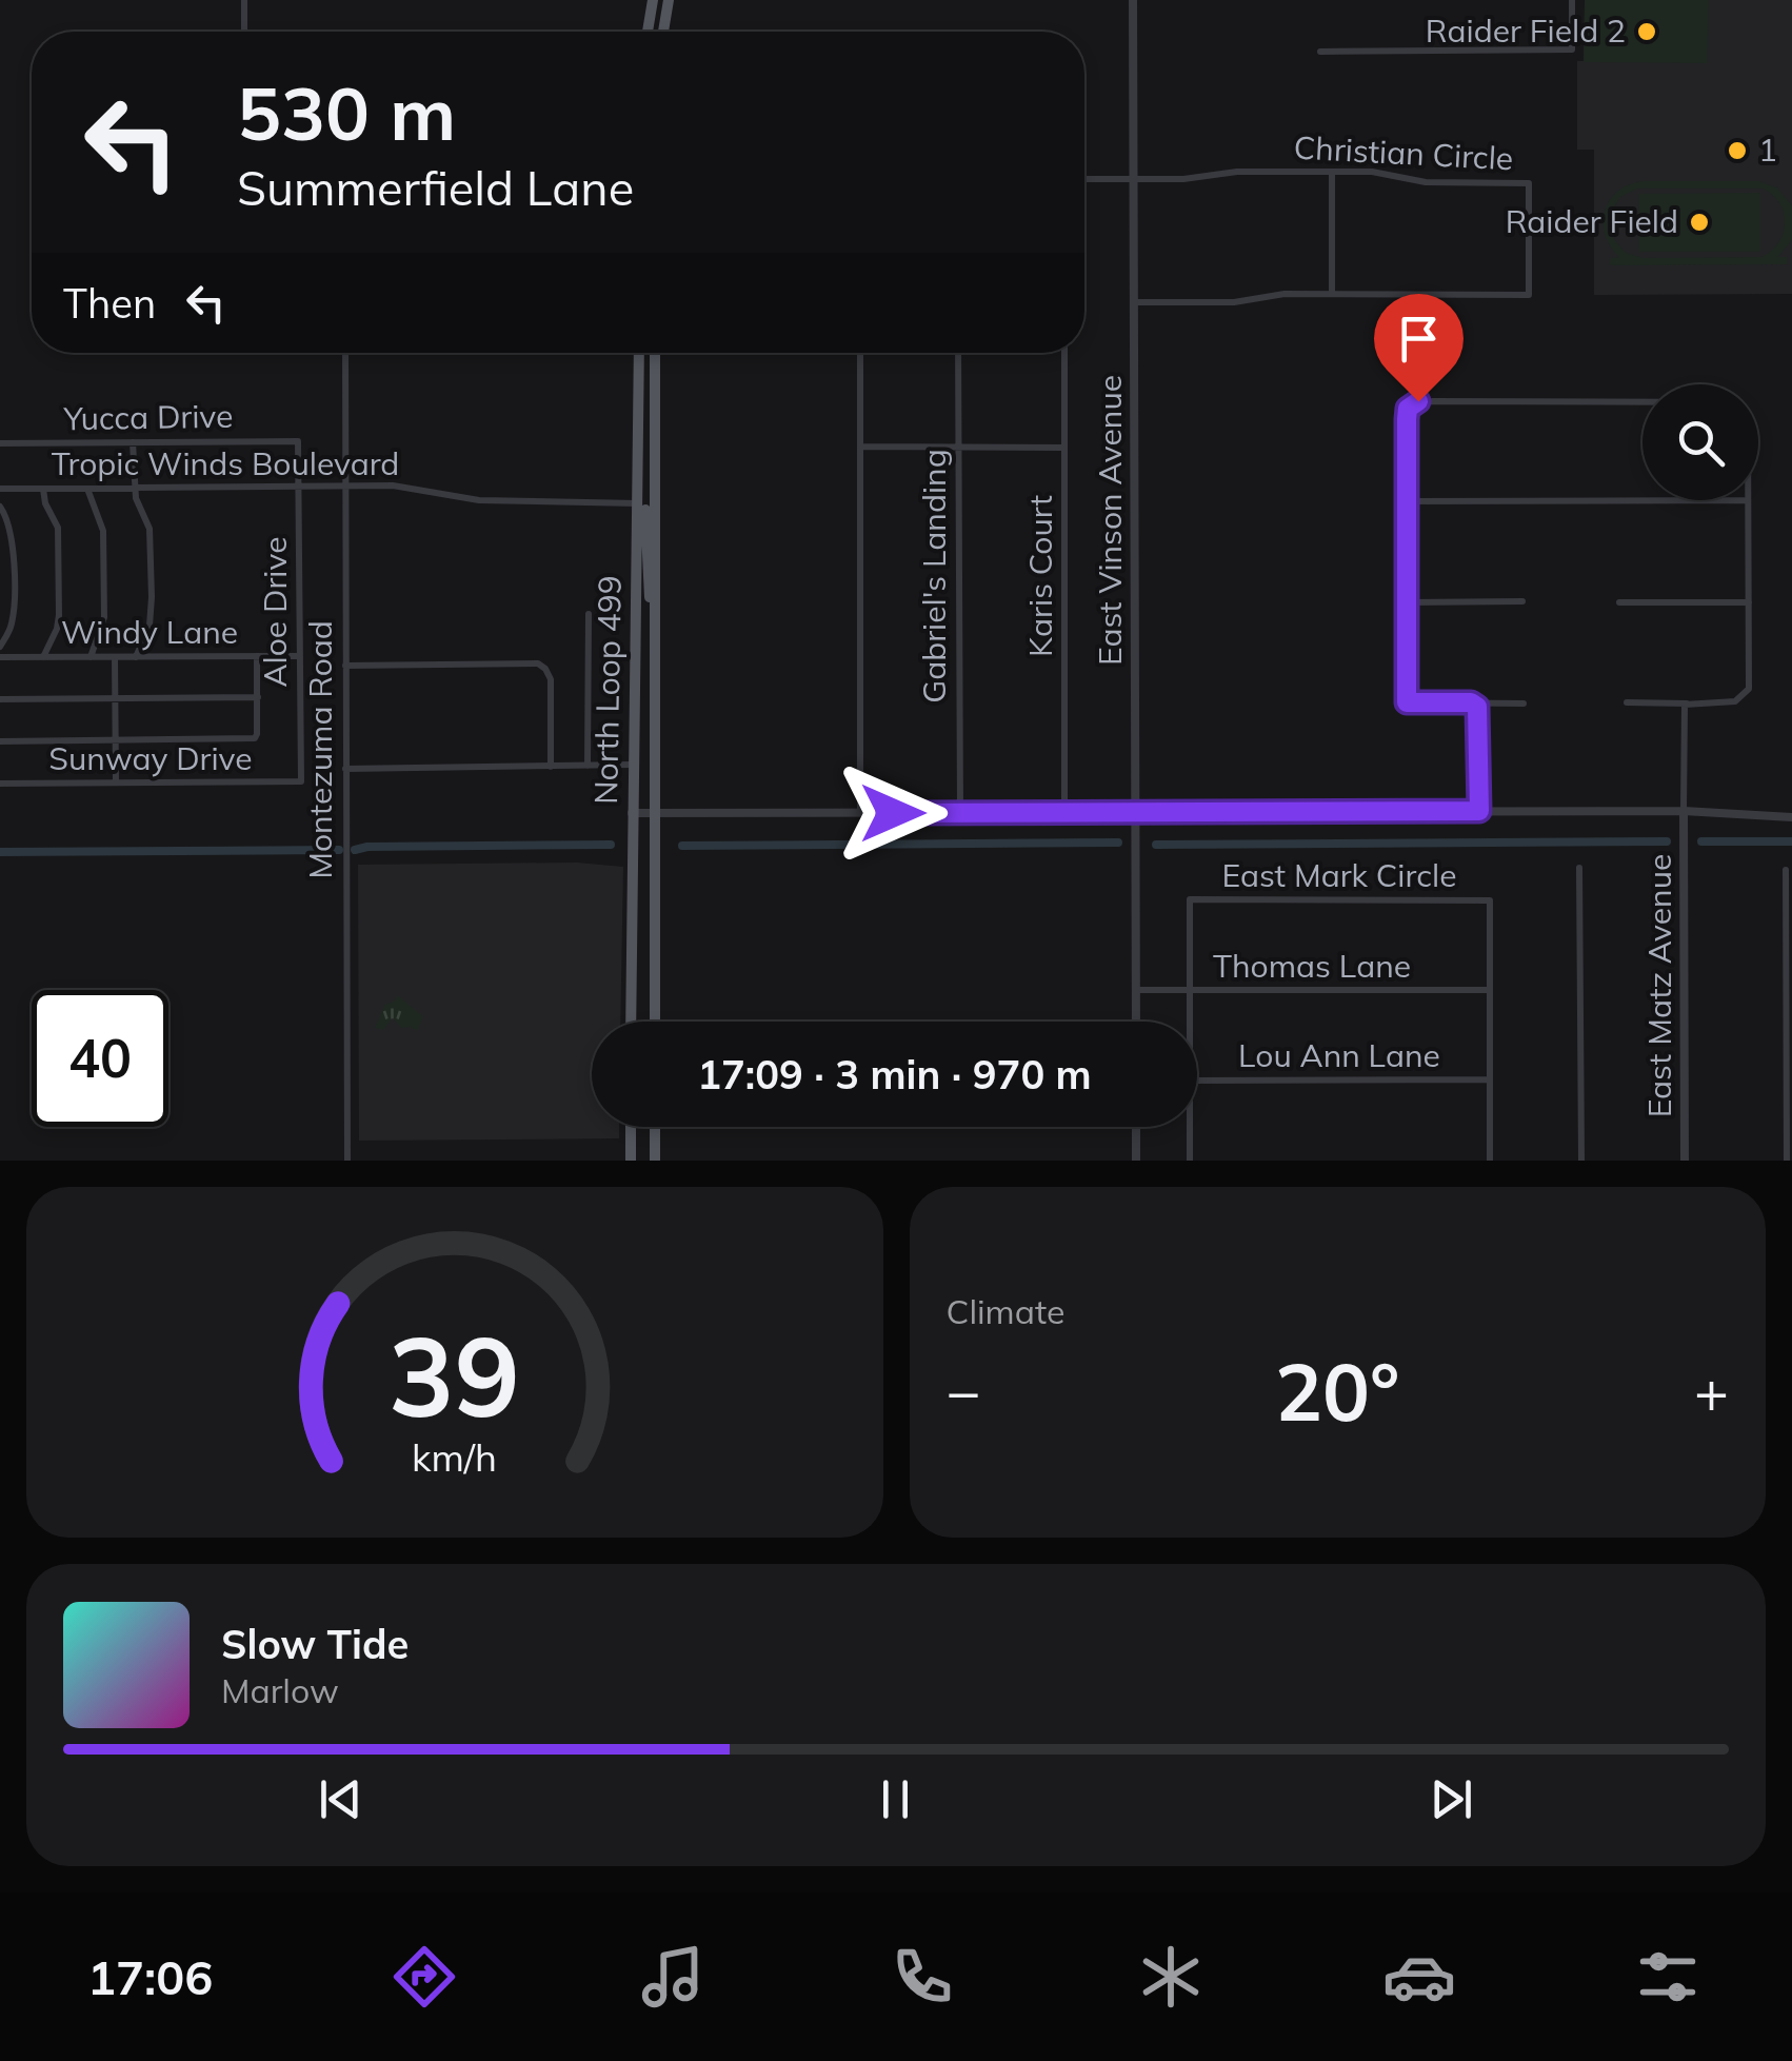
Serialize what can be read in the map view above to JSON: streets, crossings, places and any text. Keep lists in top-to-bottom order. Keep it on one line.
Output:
{"streets":{"main road":["North Loop 499"],"street":["Christian Circle","Yucca Drive","Tropic Winds Boulevard","East Vinson Avenue","Gabriel's Landing","Karis Court","Aloe Drive","Windy Lane","Montezuma Road","Sunway Drive","East Mark Circle","Thomas Lane","East Matz Avenue","Lou Ann Lane"]},"crossings":[["Christian Circle","East Vinson Avenue"],["Yucca Drive","Aloe Drive"],["Tropic Winds Boulevard","Aloe Drive"],["Tropic Winds Boulevard","North Loop 499"],["Tropic Winds Boulevard","Montezuma Road"],["East Vinson Avenue","Thomas Lane"],["Aloe Drive","Windy Lane"],["Aloe Drive","Sunway Drive"],["East Mark Circle","Thomas Lane"]],"places":["Raider Field 2","1","Raider Field"],"page":{"turn":["530 m","Summerfield Lane"],"then":"Then","limit":"40","trip":"17:09 · 3 min · 970 m","tile":"Climate","heat":["−","20°","+"],"song":["Slow Tide","Marlow"],"tabs":"17:06","gauge":["39","km/h"]}}
